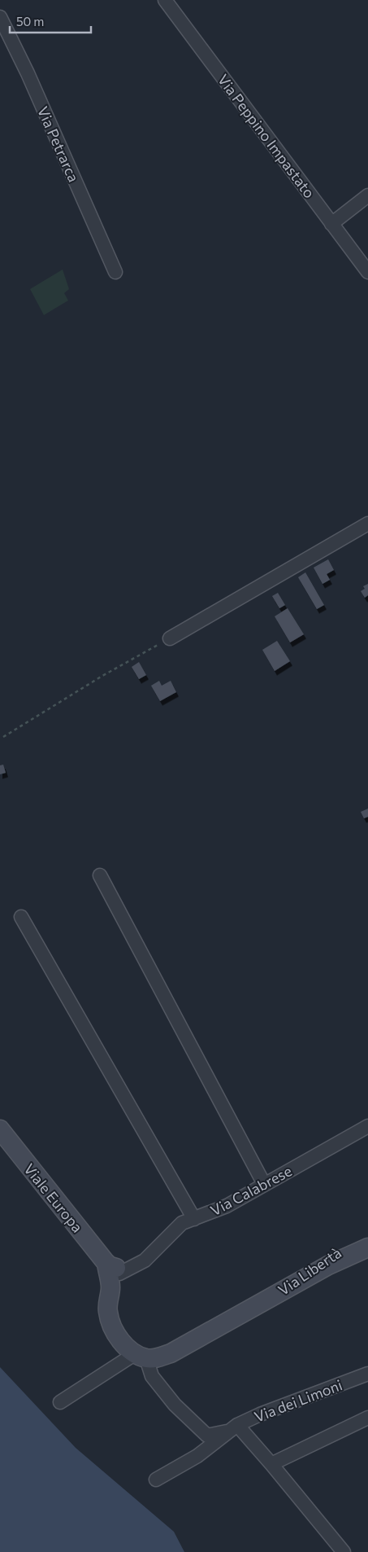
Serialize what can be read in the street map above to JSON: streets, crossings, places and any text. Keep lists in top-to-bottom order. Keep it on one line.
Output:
{"streets":{"street":["Via Peppino Impastato","Via Petrarca","Via Calabrese","Viale Europa","Via Libertà","Via dei Limoni"]},"crossings":[["Via Calabrese","Viale Europa"]],"scale_bar":"50 m"}
